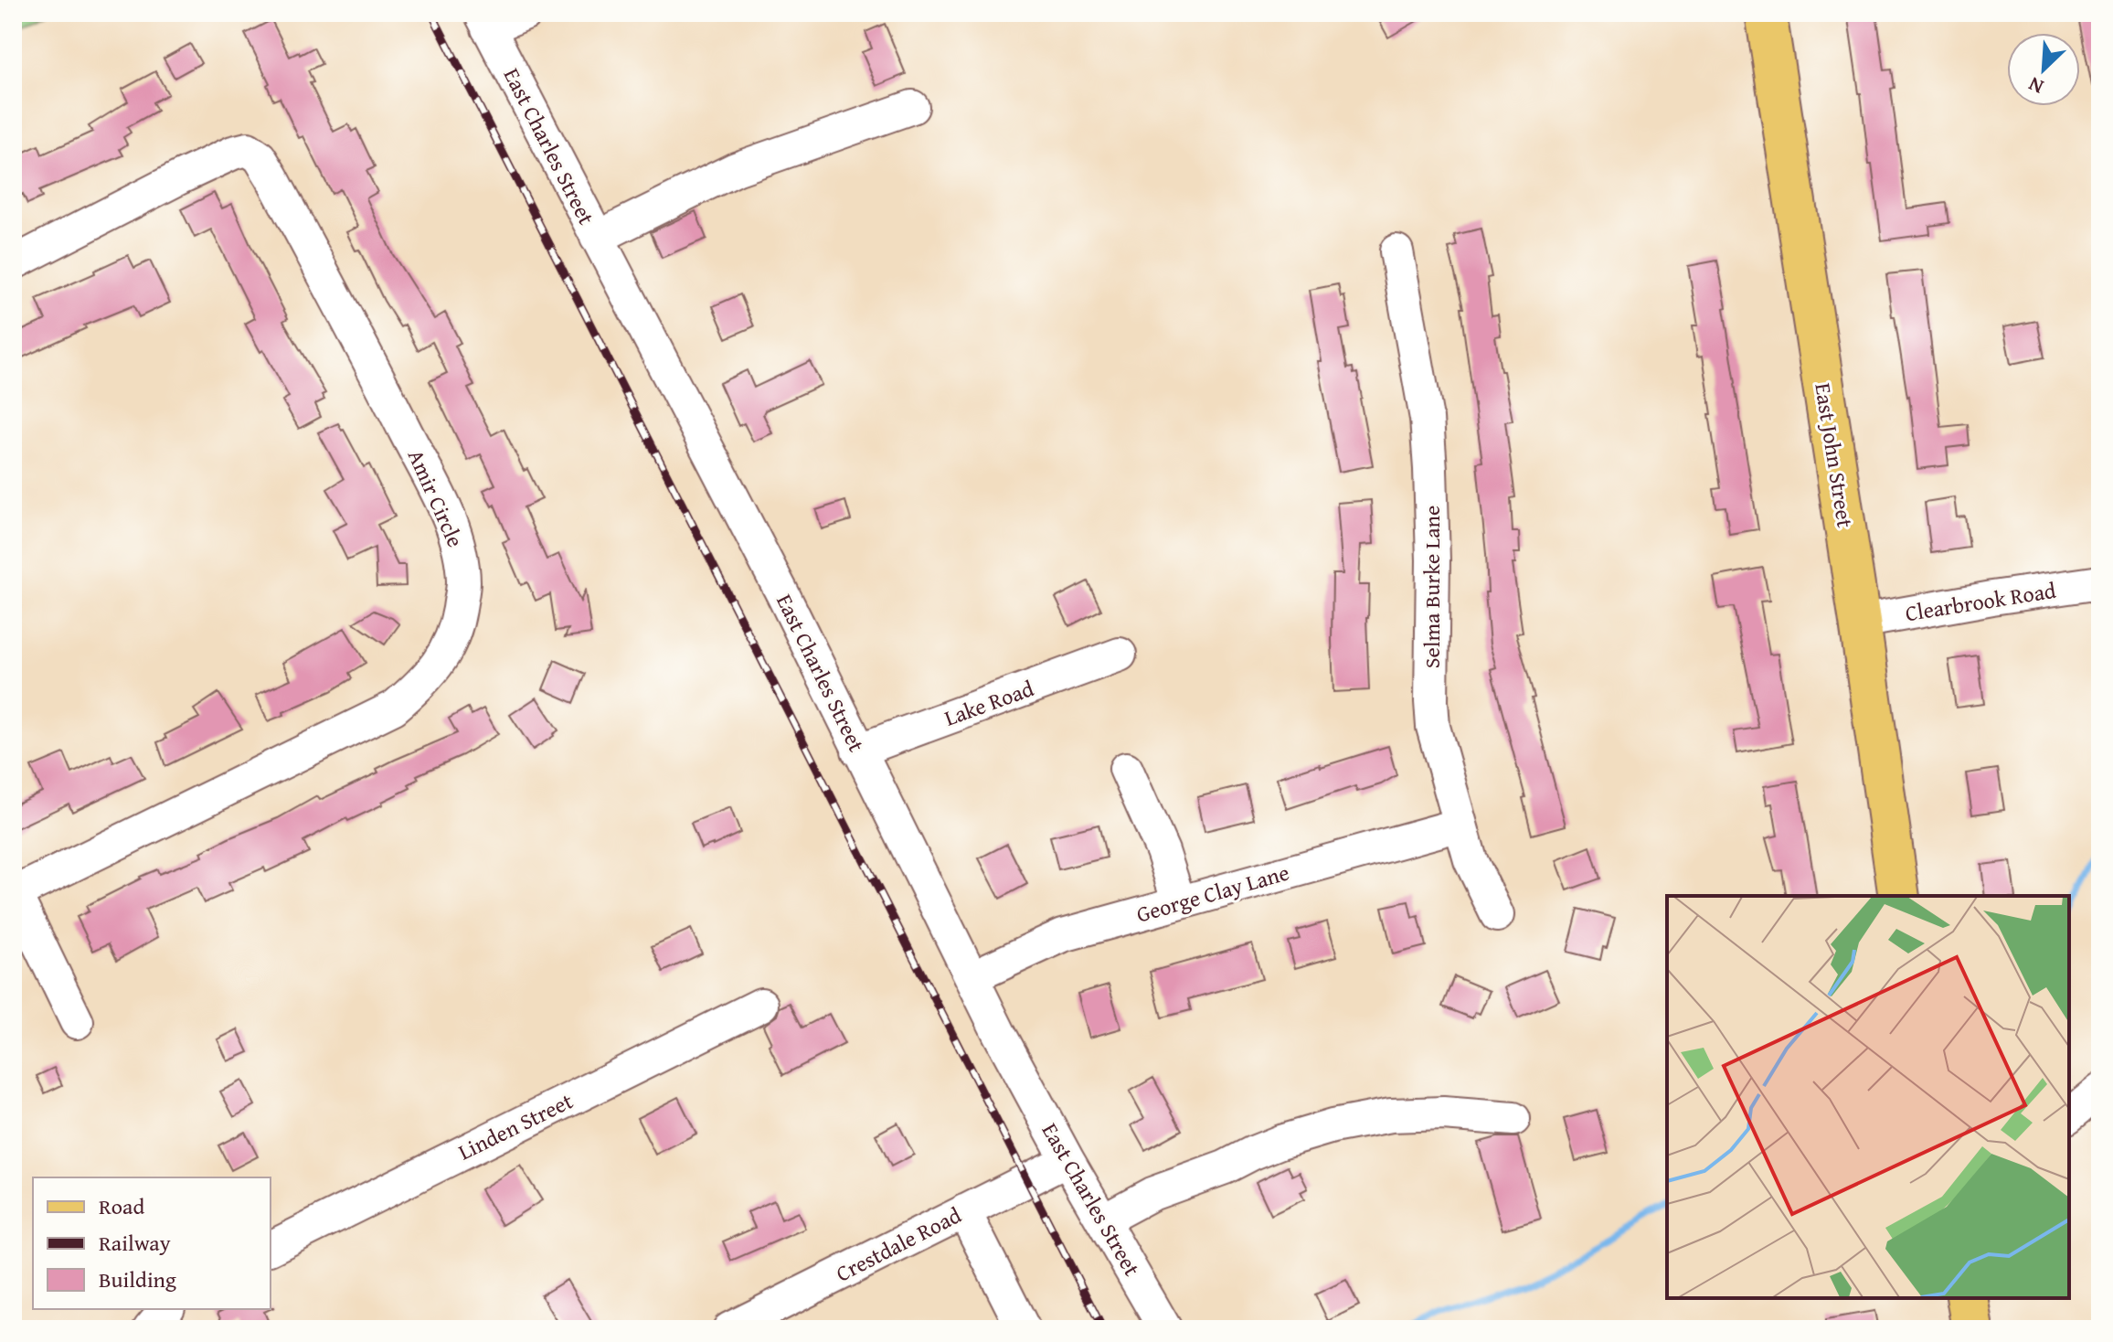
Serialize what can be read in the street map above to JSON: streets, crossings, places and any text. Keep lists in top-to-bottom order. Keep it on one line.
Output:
{"streets":{"main road":["East John Street"],"street":["East Charles Street","Amir Circle","Selma Burke Lane","Clearbrook Road","Lake Road","George Clay Lane","Linden Street","Crestdale Road"]},"crossings":[["East Charles Street","Lake Road"],["East Charles Street","George Clay Lane"],["East Charles Street","Crestdale Road"],["East John Street","Clearbrook Road"],["Selma Burke Lane","George Clay Lane"]],"legend":["Road","Railway","Building"],"north":"bottom left"}
